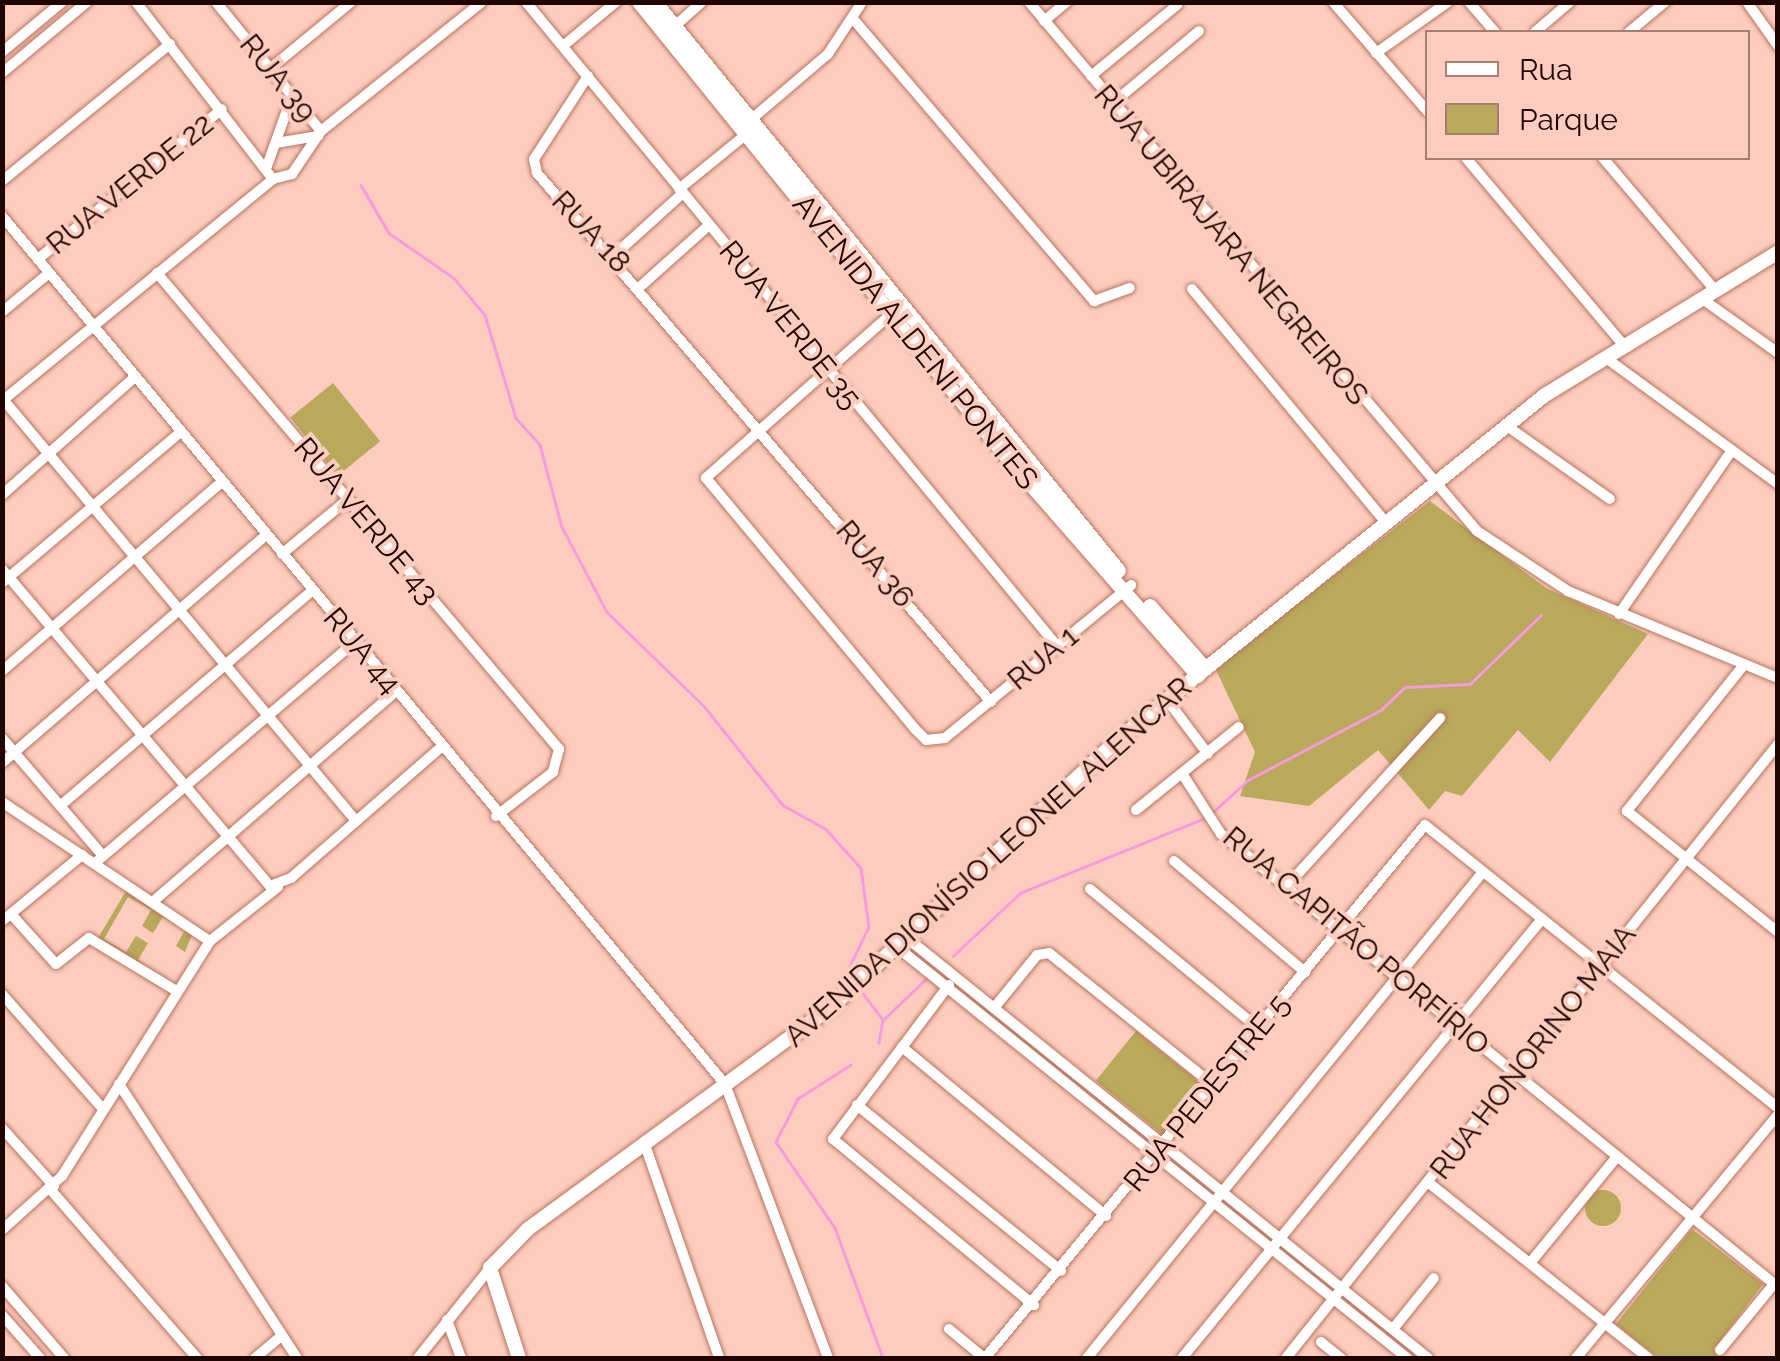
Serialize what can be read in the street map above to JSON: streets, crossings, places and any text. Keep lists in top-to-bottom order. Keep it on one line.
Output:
{"streets":{"main road":["AVENIDA ALDENI PONTES","AVENIDA DIONÍSIO LEONEL ALENCAR"],"street":["RUA 39","RUA VERDE 22","RUA 18","RUA UBIRAJARA NEGREIROS","RUA VERDE 35","RUA VERDE 43","RUA 36","RUA 44","RUA 1","RUA CAPITÃO PORFÍRIO","RUA HONORINO MAIA","RUA PEDESTRE 5"]},"crossings":[["RUA VERDE 22","RUA 44"],["RUA 18","RUA VERDE 35"],["RUA 18","RUA 36"],["RUA 18","RUA 1"],["RUA UBIRAJARA NEGREIROS","AVENIDA DIONÍSIO LEONEL ALENCAR"],["RUA VERDE 35","RUA 1"],["AVENIDA ALDENI PONTES","RUA 1"],["AVENIDA ALDENI PONTES","AVENIDA DIONÍSIO LEONEL ALENCAR"],["RUA VERDE 43","RUA 44"],["RUA 36","RUA 1"],["RUA 44","AVENIDA DIONÍSIO LEONEL ALENCAR"],["RUA CAPITÃO PORFÍRIO","RUA HONORINO MAIA"],["RUA CAPITÃO PORFÍRIO","RUA PEDESTRE 5"]],"legend":["Rua","Parque"]}
